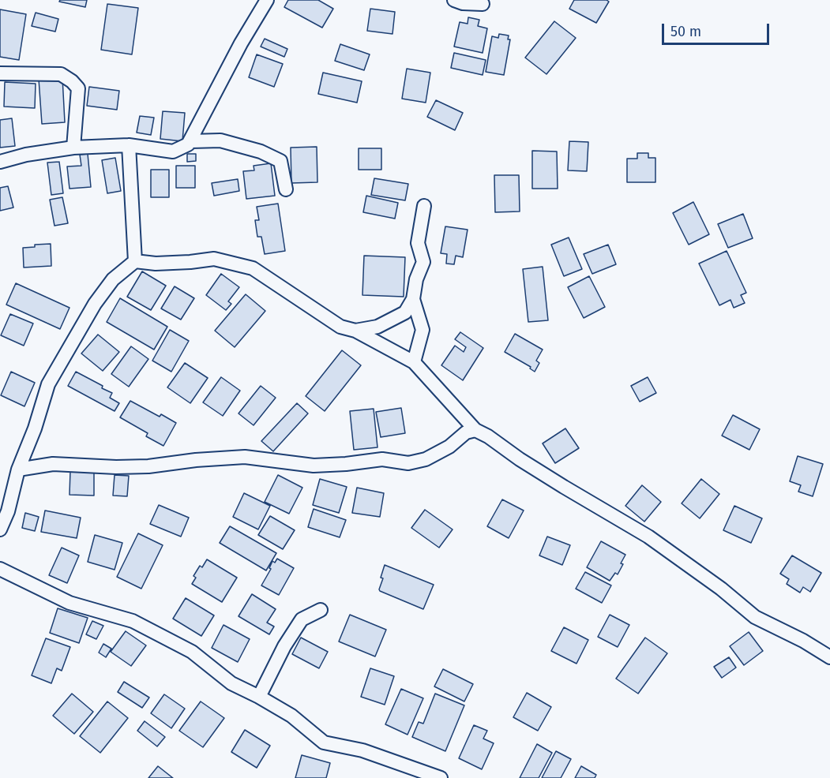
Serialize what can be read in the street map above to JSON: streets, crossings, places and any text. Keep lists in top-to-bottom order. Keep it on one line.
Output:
{"scale_bar":"50 m"}
